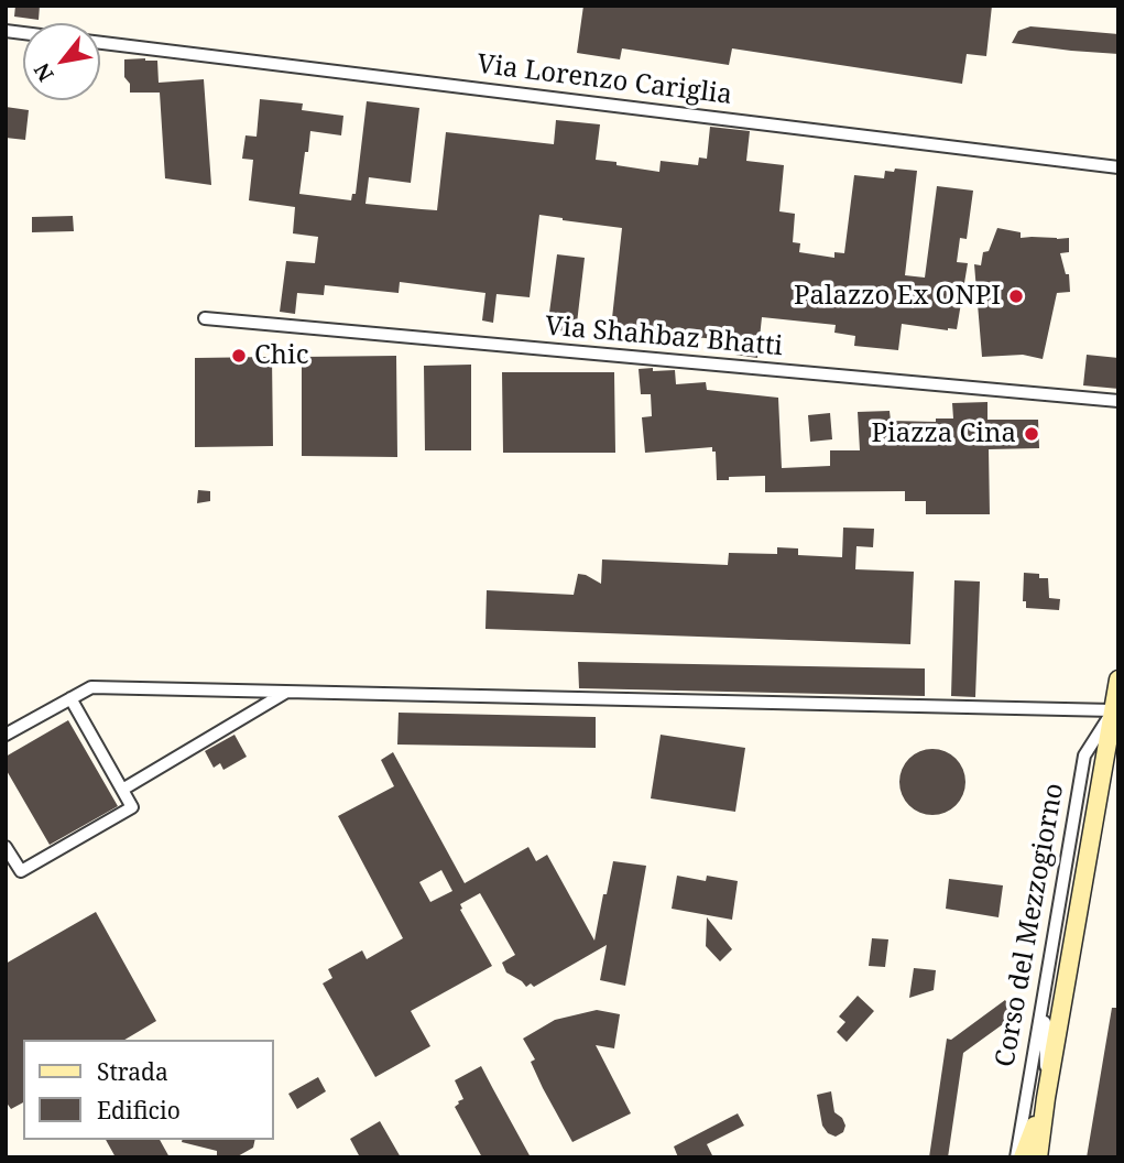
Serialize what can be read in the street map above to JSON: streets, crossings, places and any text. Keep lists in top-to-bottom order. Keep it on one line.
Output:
{"streets":{"main road":["Corso del Mezzogiorno"],"street":["Via Lorenzo Cariglia","Via Shahbaz Bhatti"]},"places":["Palazzo Ex ONPI","Chic","Piazza Cina"],"legend":["Strada","Edificio"],"north":"bottom left"}
